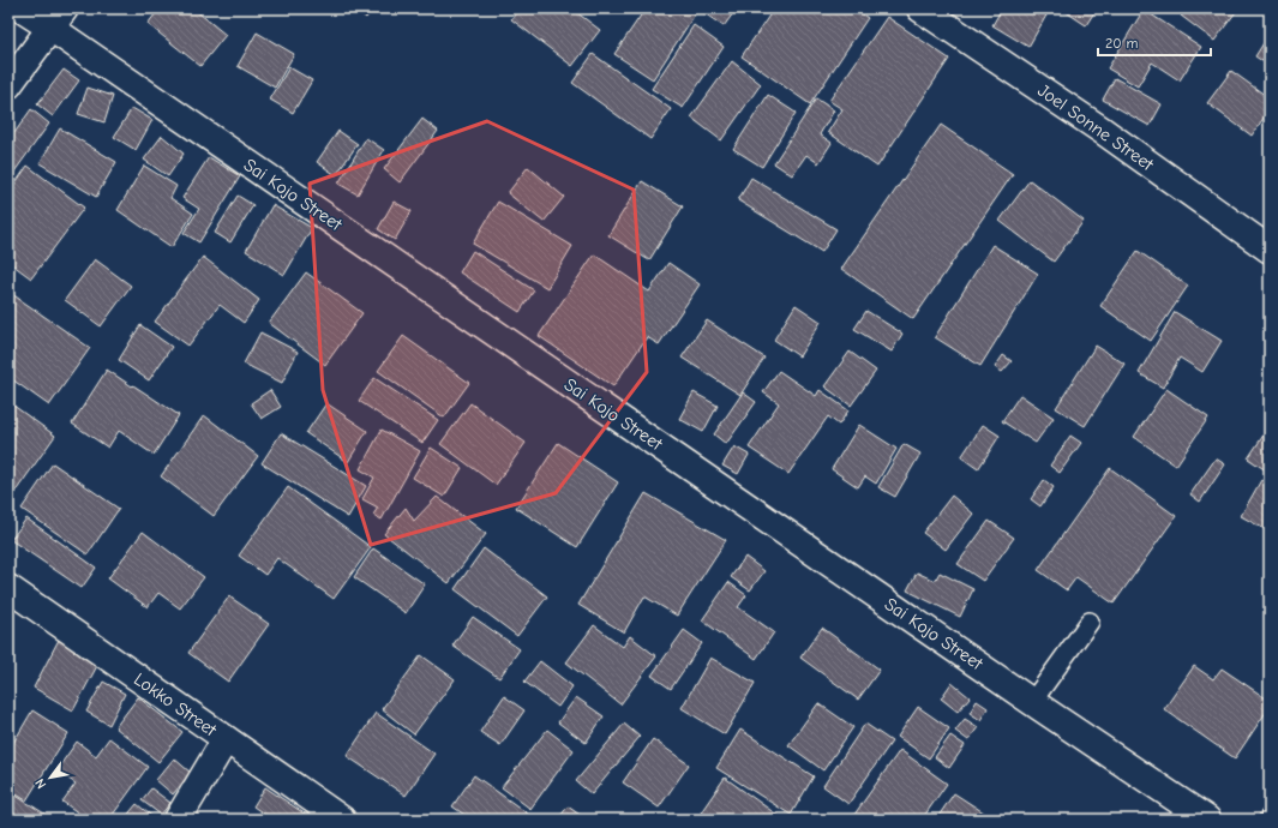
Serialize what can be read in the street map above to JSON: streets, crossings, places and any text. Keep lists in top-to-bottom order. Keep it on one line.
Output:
{"streets":{"street":["Joel Sonne Street","Sai Kojo Street","Lokko Street"]},"scale_bar":"20 m","north":"bottom left"}
